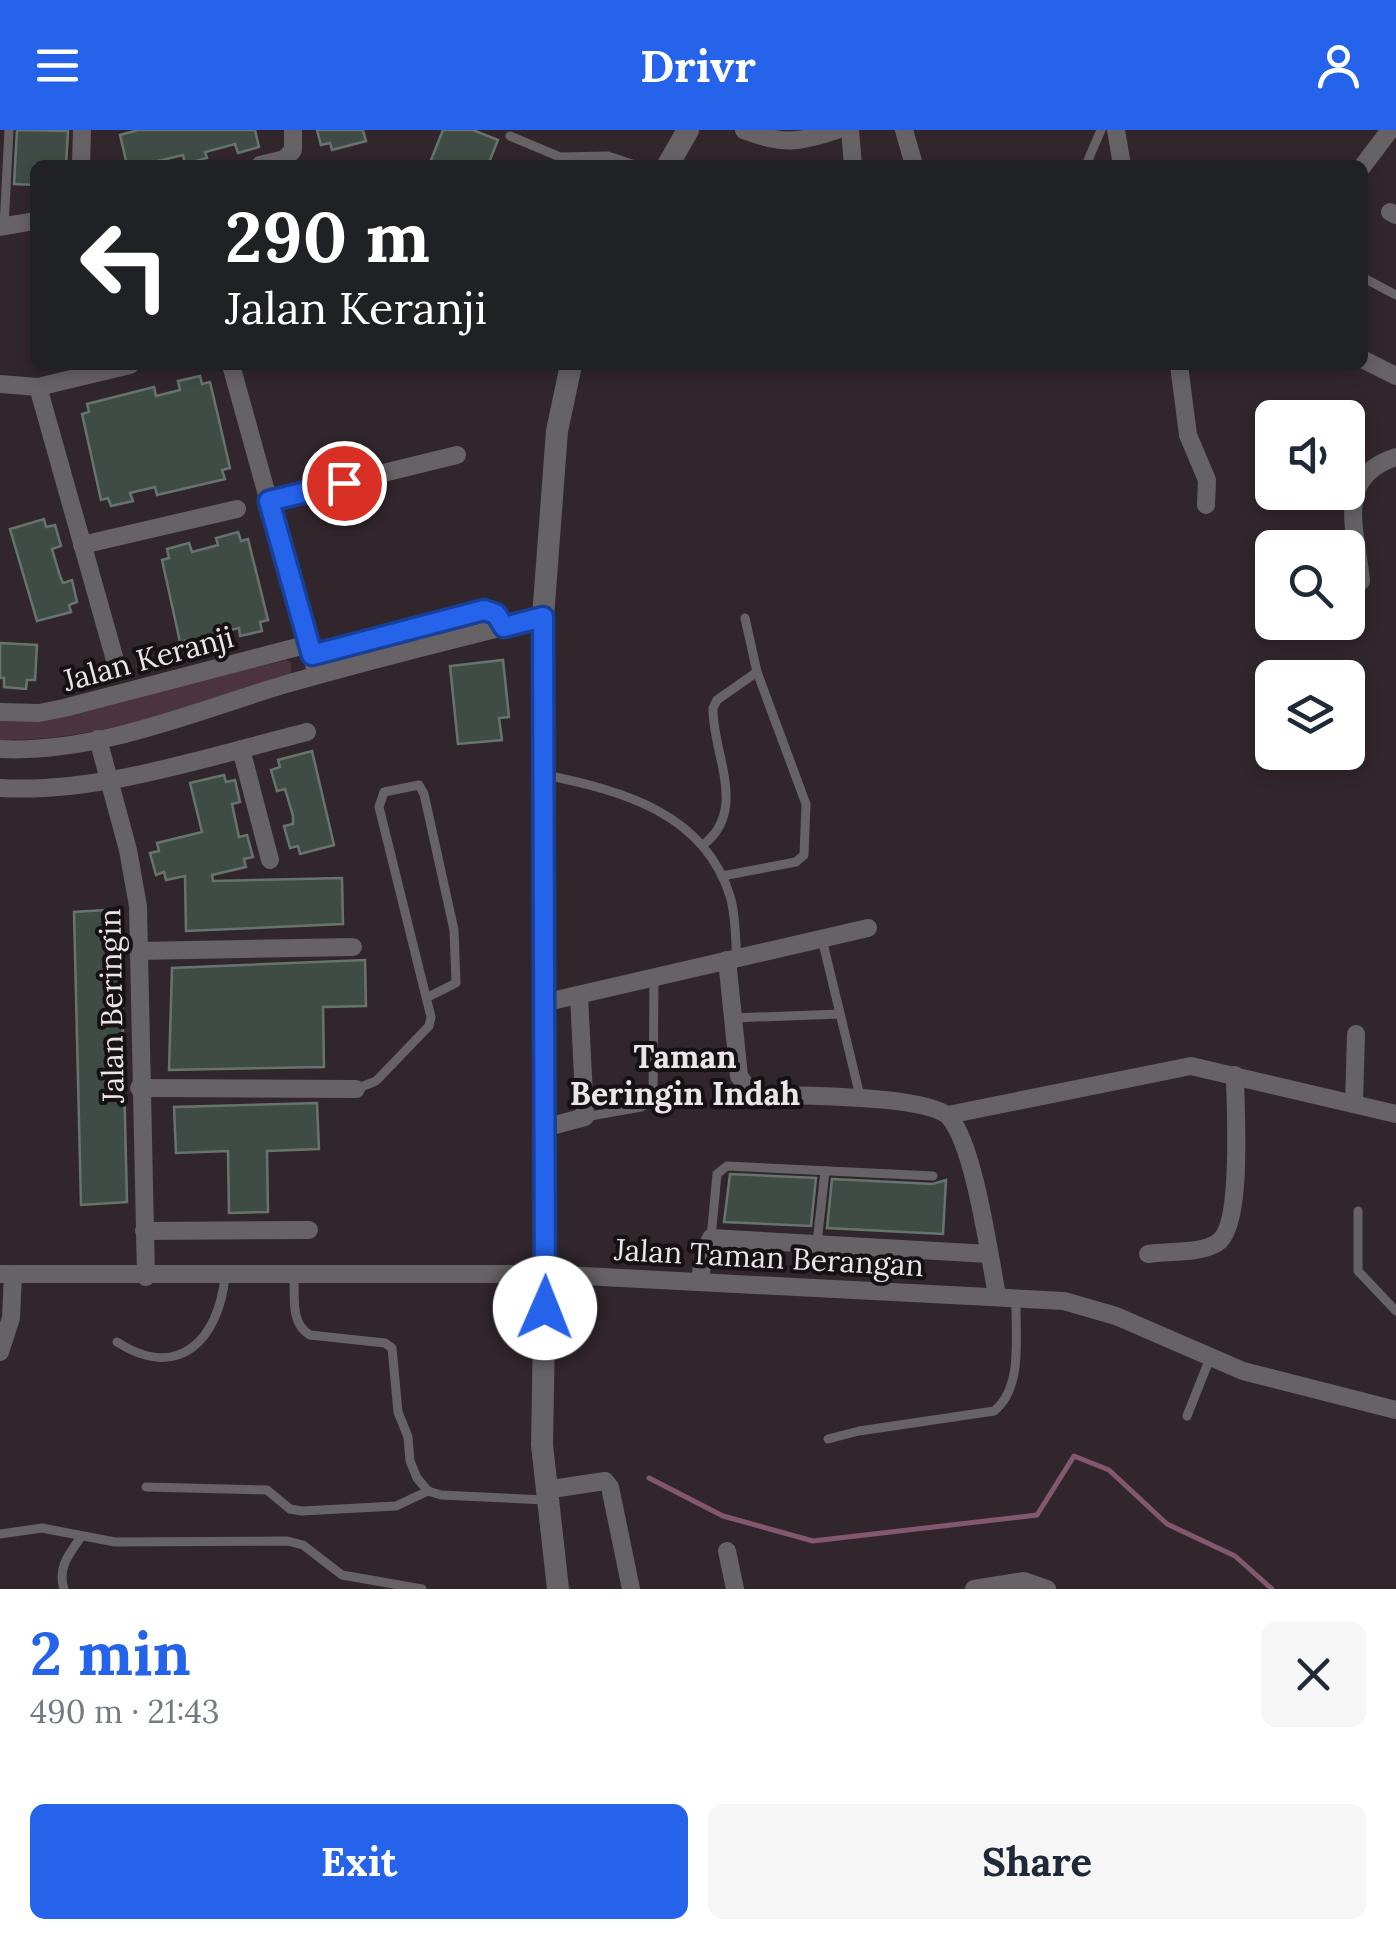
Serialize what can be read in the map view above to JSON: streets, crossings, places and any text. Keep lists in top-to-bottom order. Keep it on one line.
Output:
{"streets":{"street":["Jalan Keranji","Jalan Beringin","Jalan Taman Berangan"]},"crossings":[["Jalan Beringin","Jalan Taman Berangan"]],"districts":["Taman Beringin Indah"],"page":{"header":"Drivr","turn":["290 m","Jalan Keranji"],"heading":["2 min","490 m · 21:43"],"buttons":["Exit","Share"]}}
